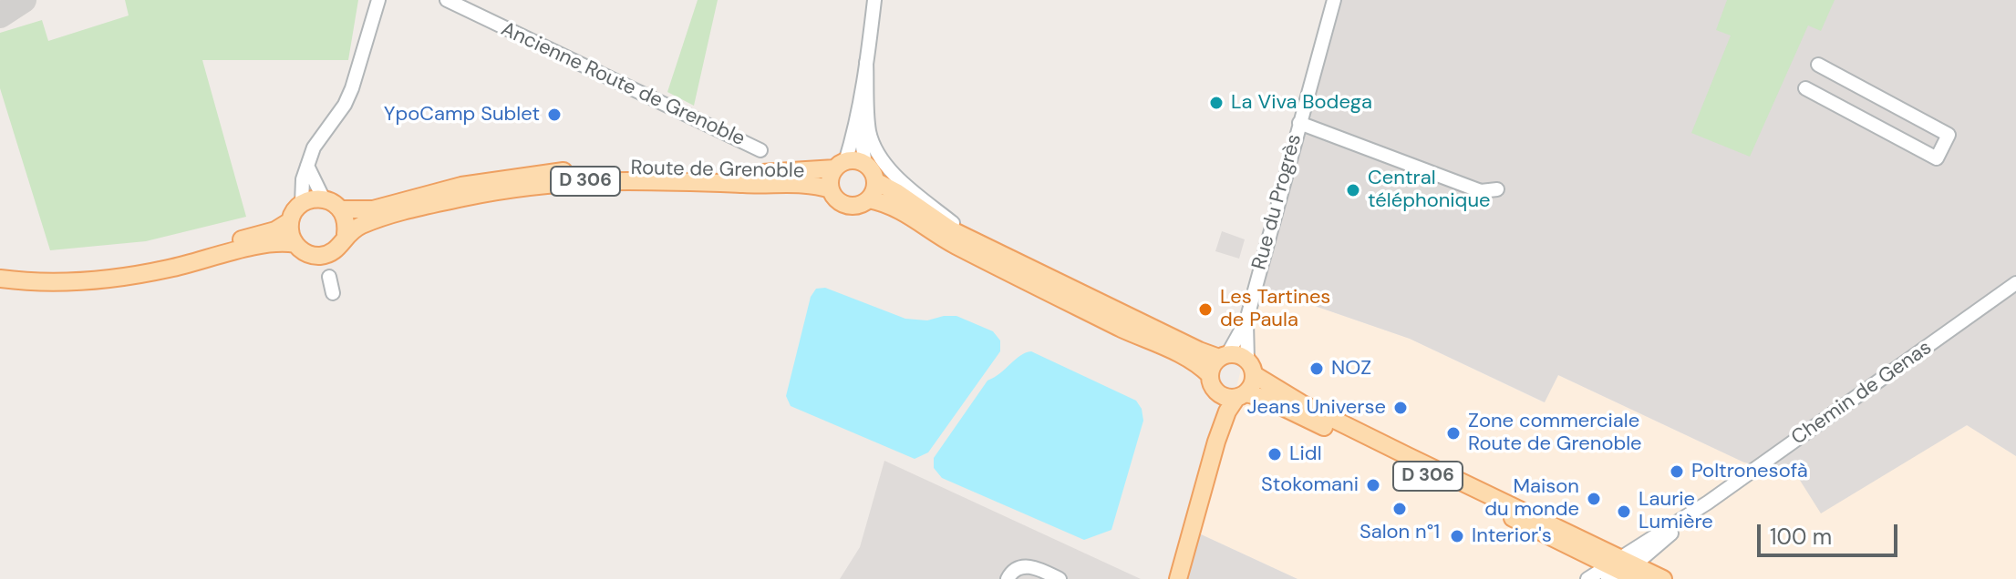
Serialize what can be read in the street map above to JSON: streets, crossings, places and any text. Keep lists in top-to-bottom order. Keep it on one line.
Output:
{"streets":{"main road":["Route de Grenoble","D 306"],"street":["Ancienne Route de Grenoble","Rue du Progrès","Chemin de Genas"]},"crossings":[["D 306","Rue du Progrès"],["D 306","Chemin de Genas"]],"places":["La Viva Bodega","YpoCamp Sublet","Central téléphonique","Les Tartines de Paula","NOZ","Jeans Universe","Zone commerciale Route de Grenoble","Lidl","Poltronesofà","Stokomani","Maison du monde","Salon n°1","Laurie Lumière","Interior's"],"scale_bar":"100 m"}
